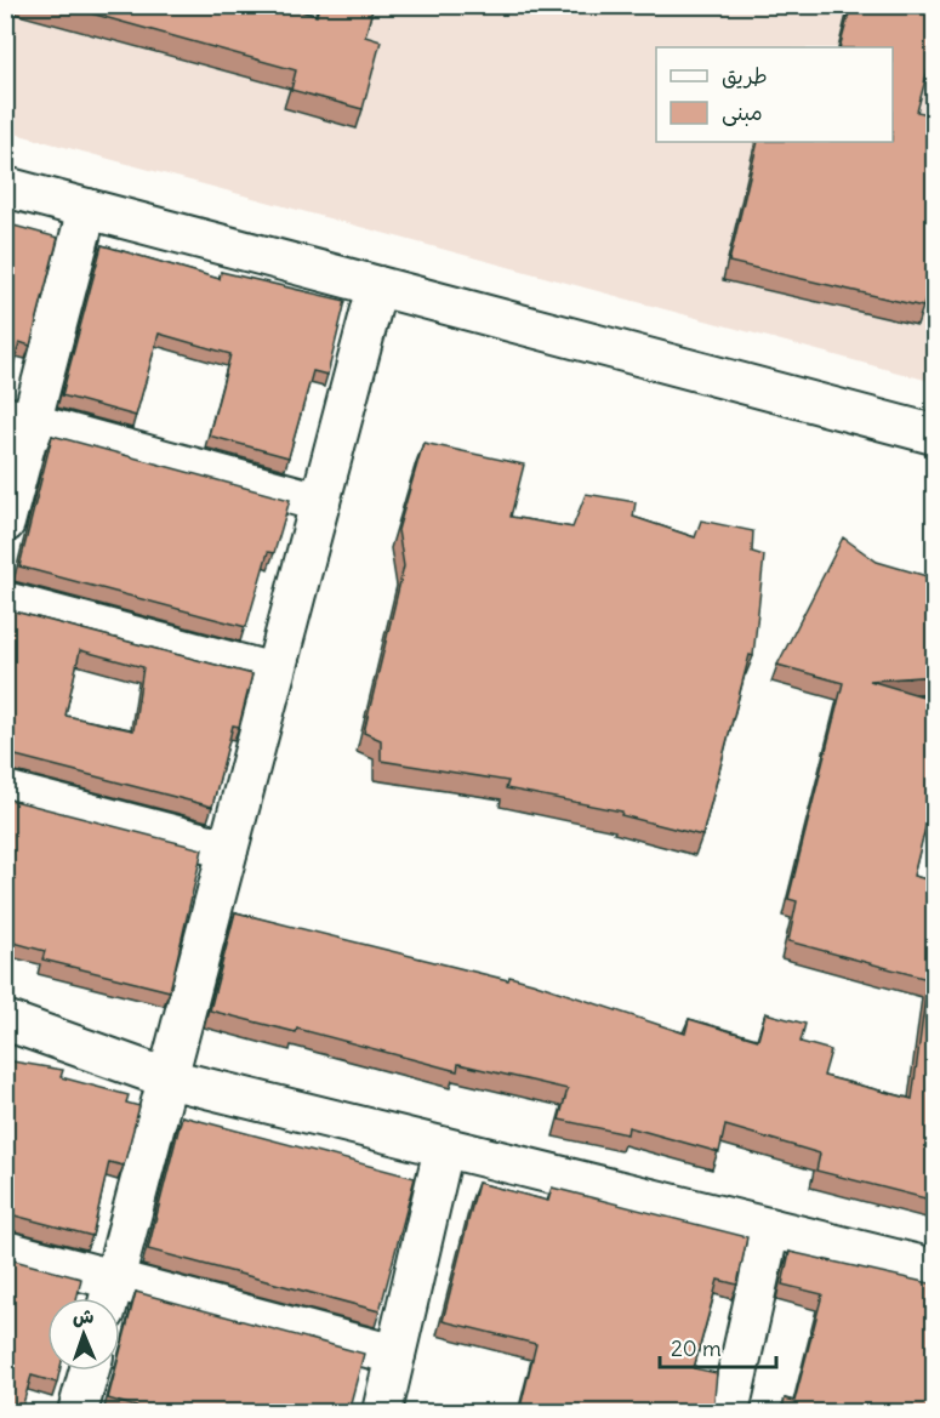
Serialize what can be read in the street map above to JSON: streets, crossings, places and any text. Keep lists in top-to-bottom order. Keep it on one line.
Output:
{"legend":["طريق","مبنى"],"scale_bar":"20 m","north":"top"}
